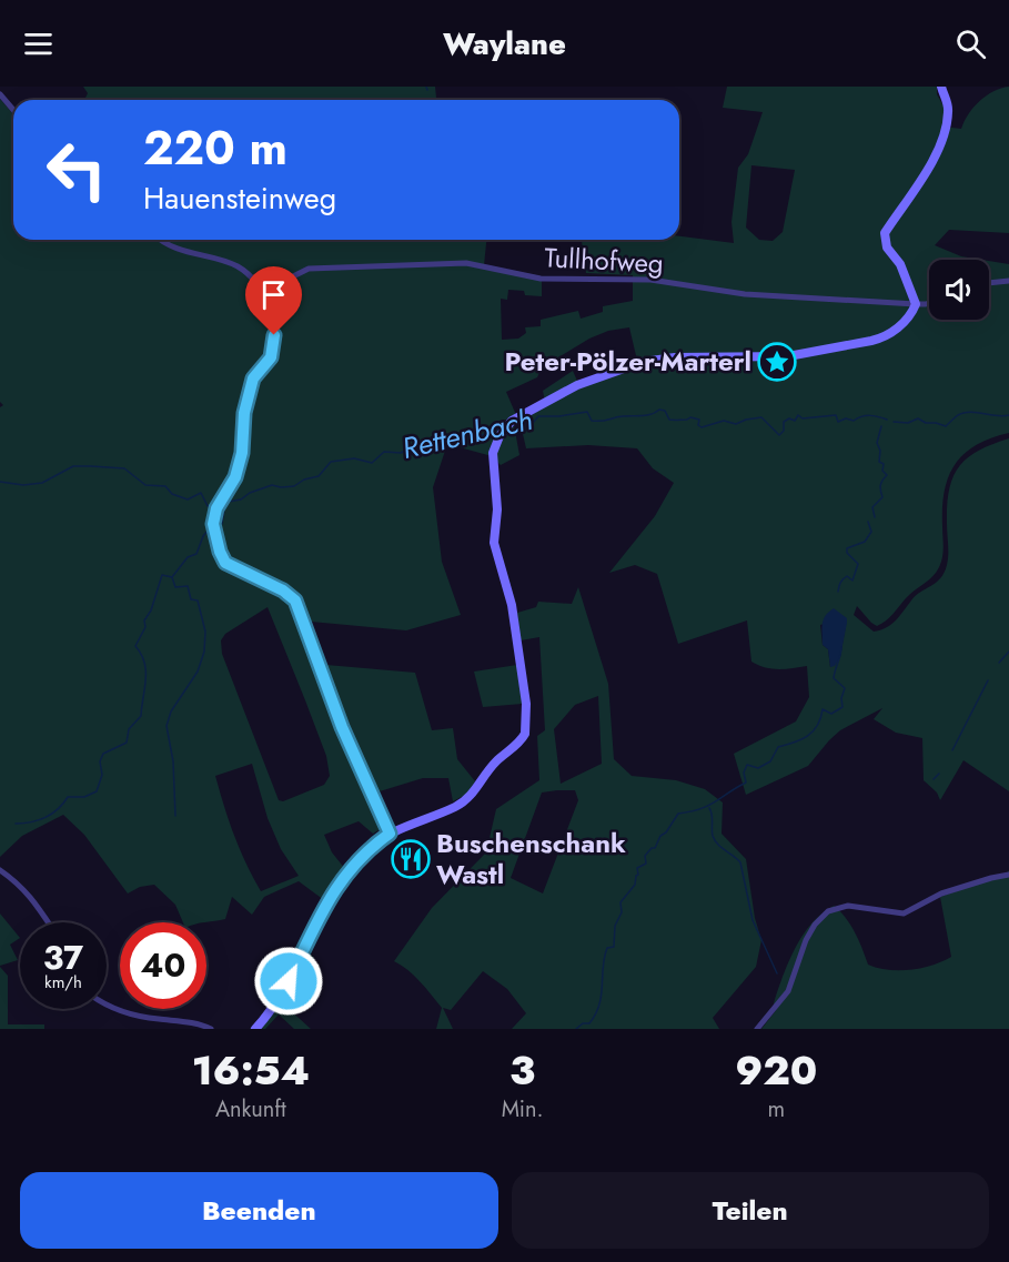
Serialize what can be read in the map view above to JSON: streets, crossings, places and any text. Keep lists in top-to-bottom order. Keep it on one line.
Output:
{"streets":{"street":["Tullhofweg"]},"water":["Rettenbach"],"places":{"place":["Peter-Pölzer-Marterl"],"restaurant":["Buschenschank Wastl"]},"page":{"header":"Waylane","turn":["220 m","Hauensteinweg"],"speed":"37 km/h","limit":"40","eta":["16:54","Ankunft","3","Min.","920","m"],"buttons":["Beenden","Teilen"]}}
